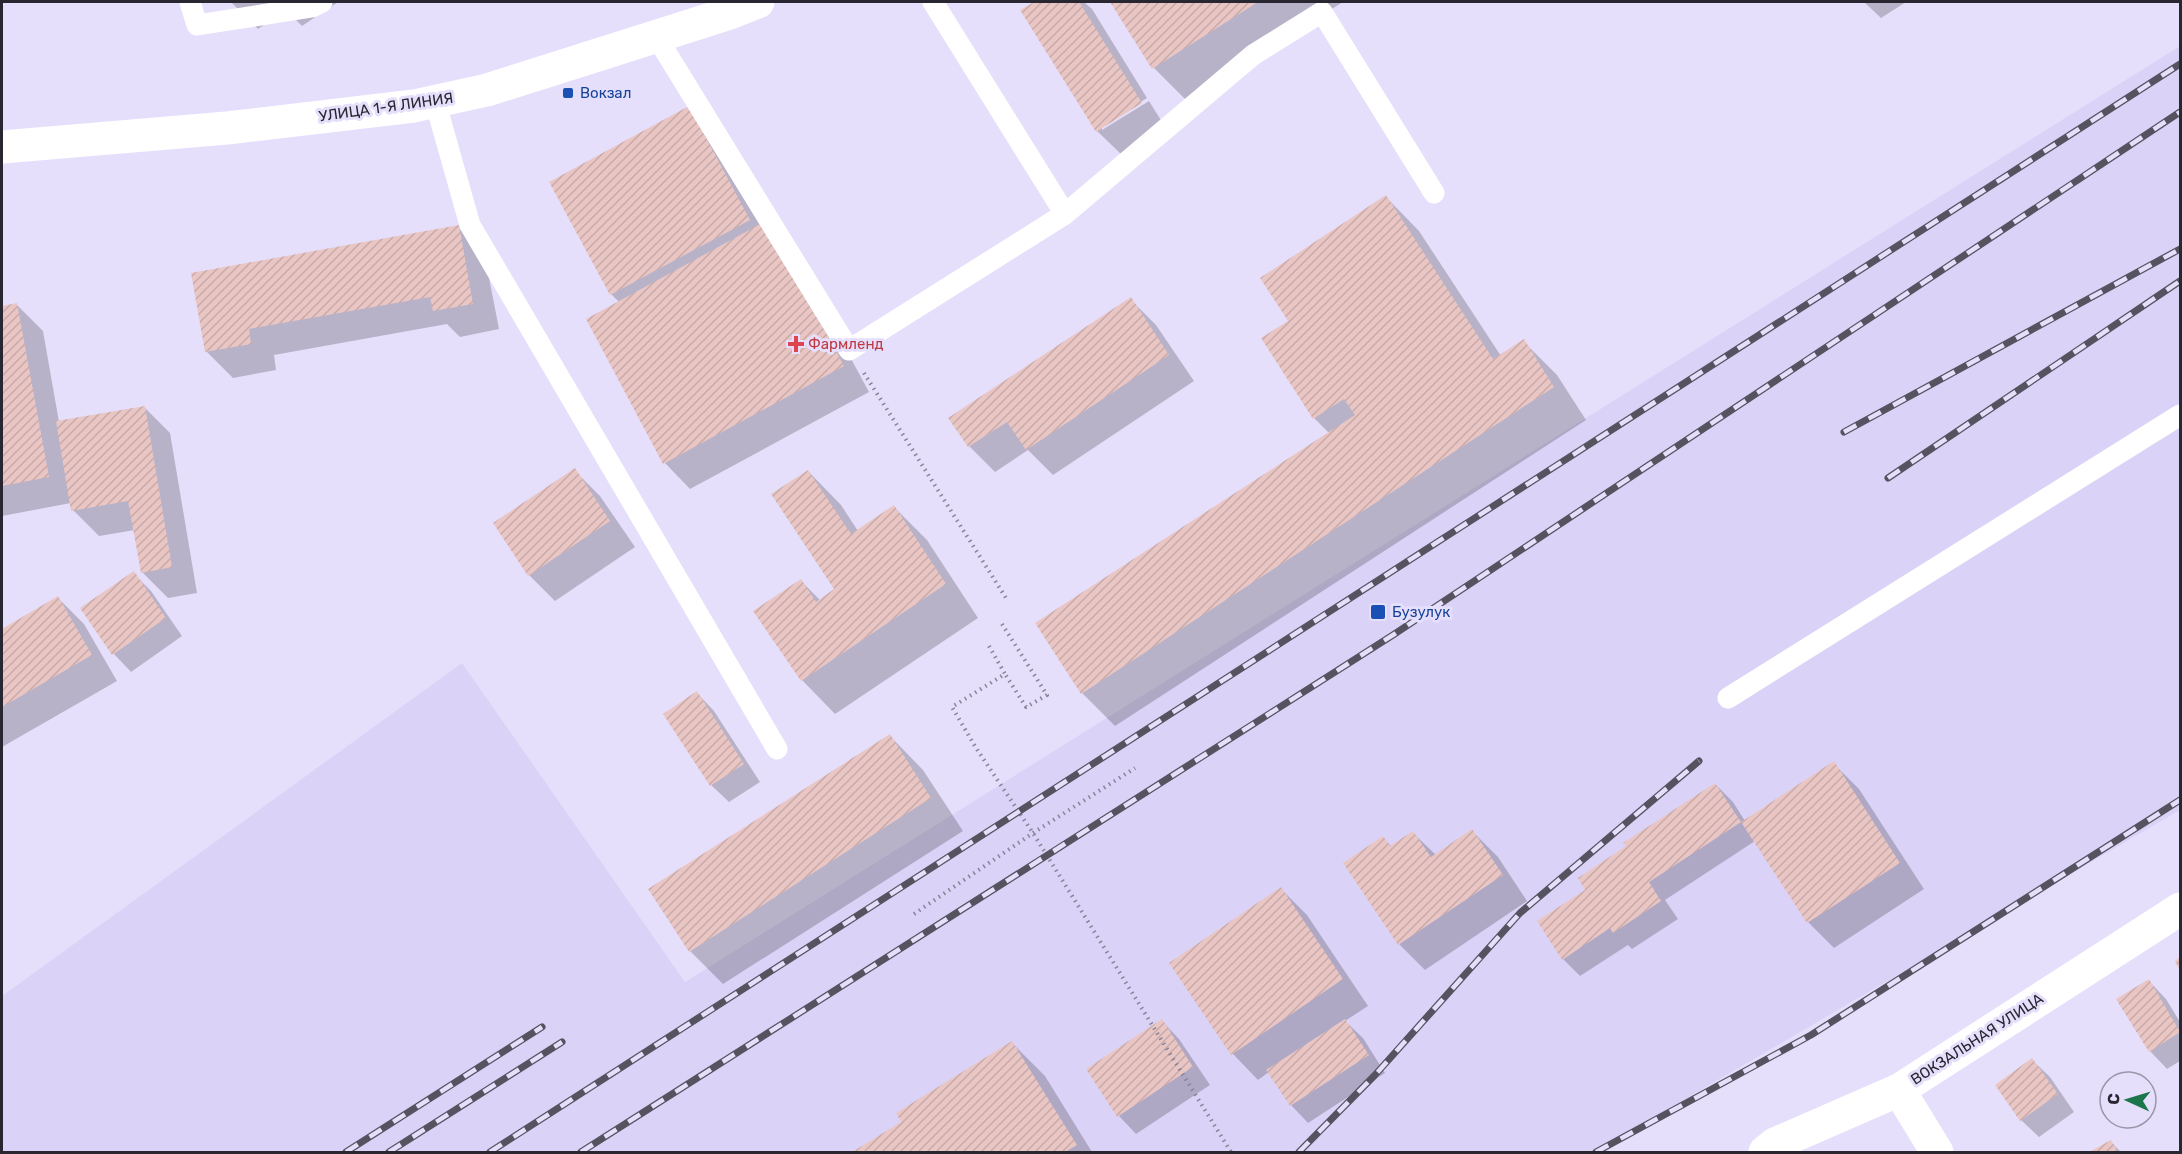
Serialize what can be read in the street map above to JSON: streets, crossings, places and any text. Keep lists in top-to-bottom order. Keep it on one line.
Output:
{"streets":{"main road":["УЛИЦА 1-Я ЛИНИЯ","ВОКЗАЛЬНАЯ УЛИЦА"]},"places":{"transit":["Вокзал","Бузулук"],"health":["Фармленд"]},"north":"left"}
